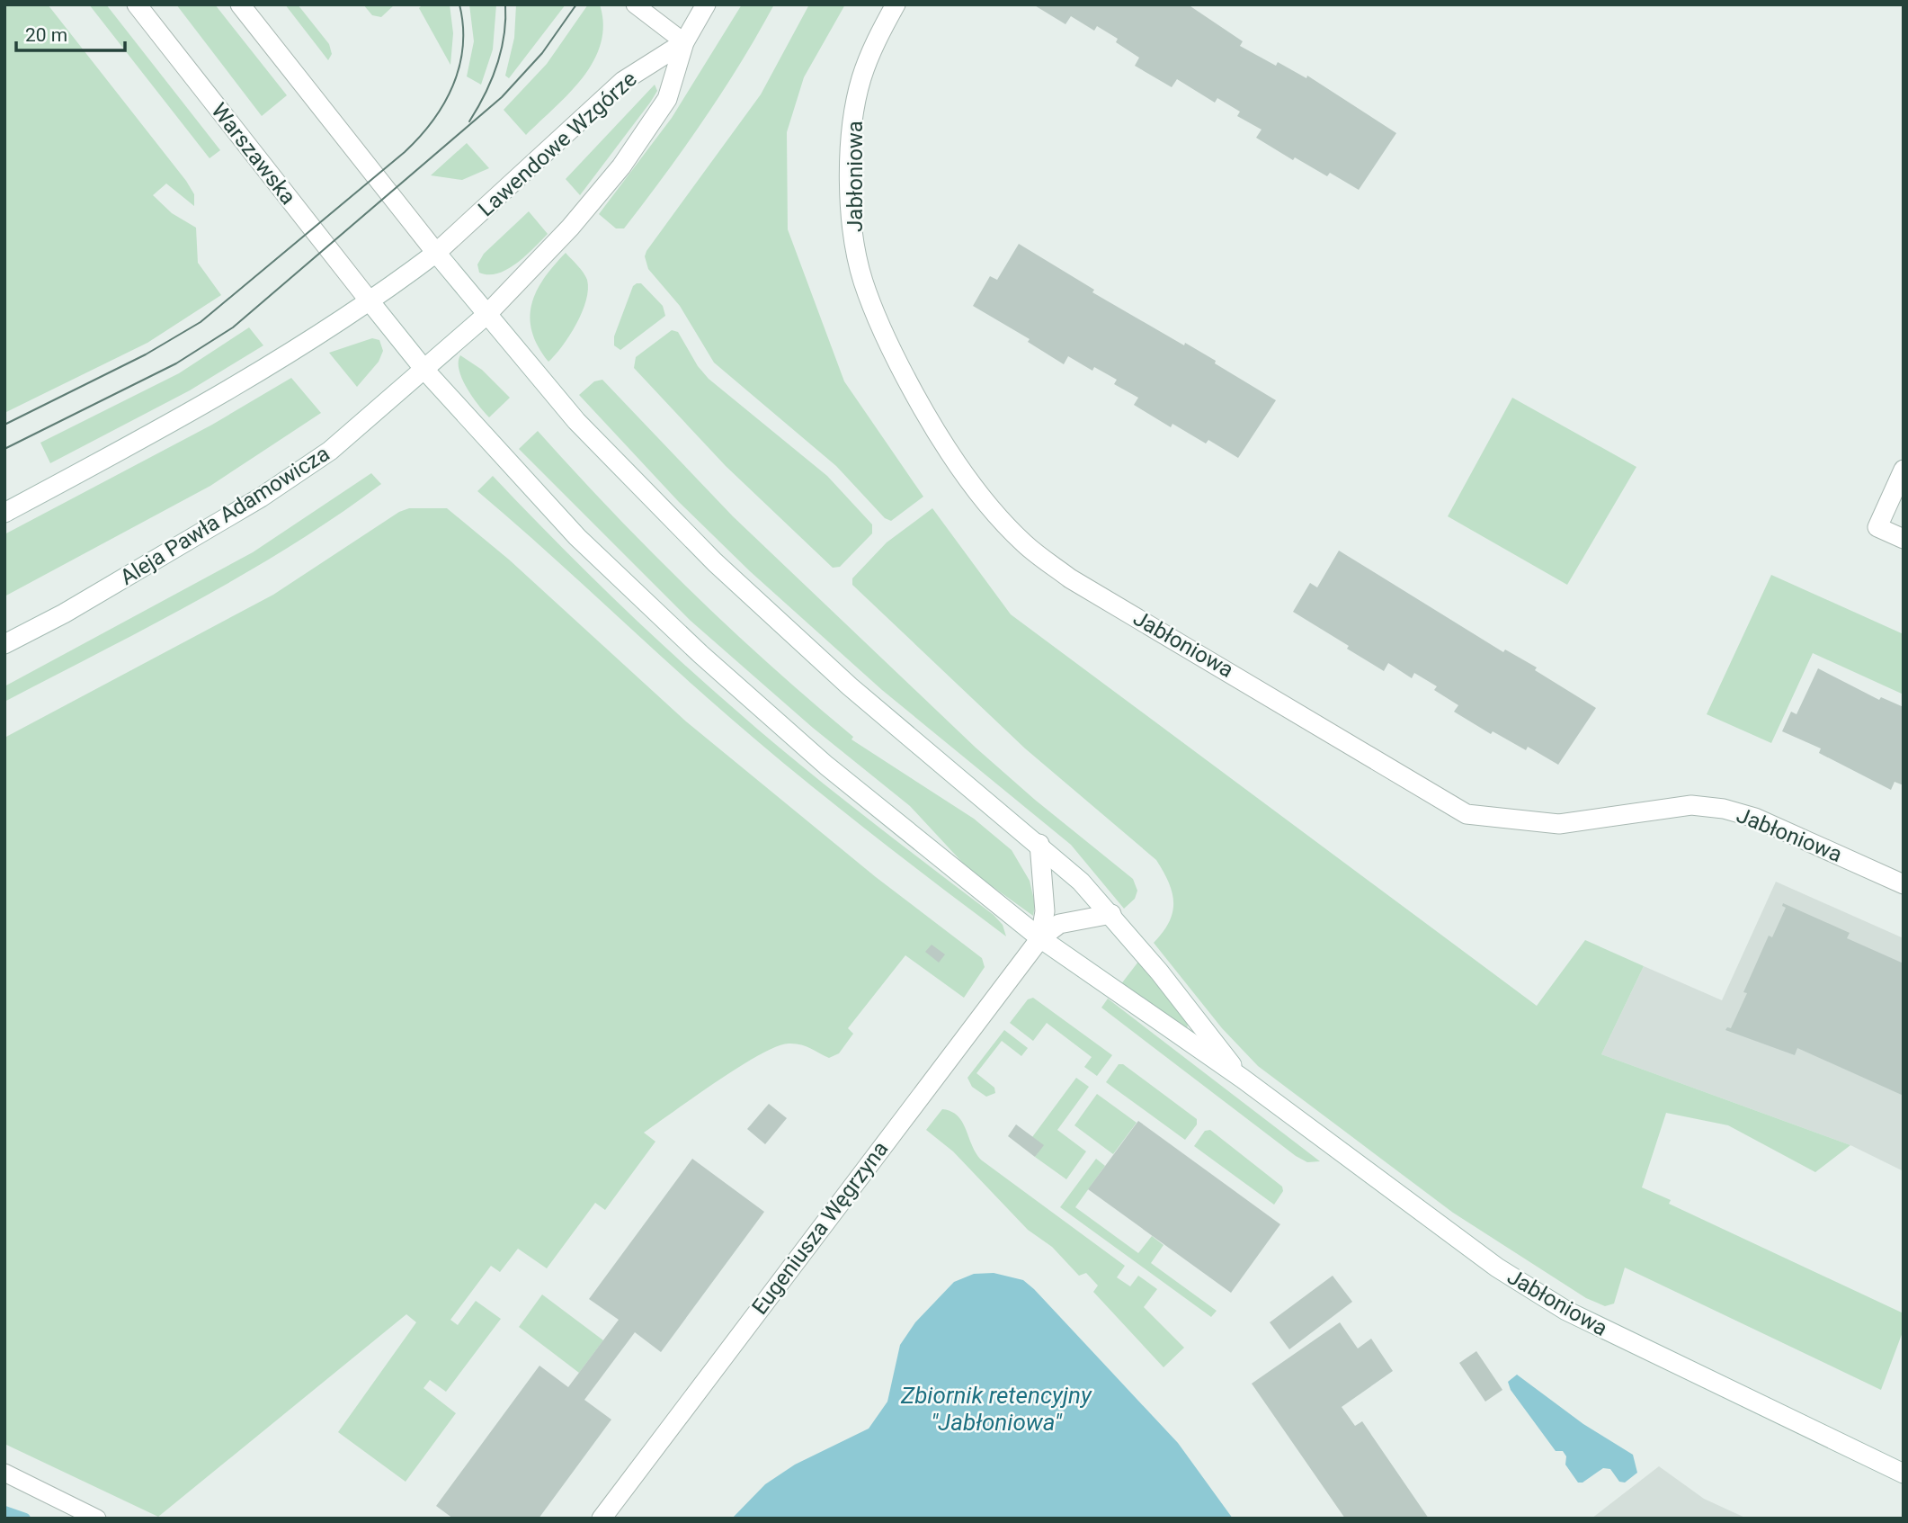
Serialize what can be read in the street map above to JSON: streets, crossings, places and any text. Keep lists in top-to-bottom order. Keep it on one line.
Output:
{"streets":{"main road":["Lawendowe Wzgórze","Warszawska","Jabłoniowa","Aleja Pawła Adamowicza","Eugeniusza Węgrzyna"]},"crossings":[["Lawendowe Wzgórze","Jabłoniowa"],["Lawendowe Wzgórze","Aleja Pawła Adamowicza"],["Warszawska","Jabłoniowa"],["Jabłoniowa","Aleja Pawła Adamowicza"],["Jabłoniowa","Eugeniusza Węgrzyna"]],"water":["Zbiornik retencyjny \"Jabłoniowa\""],"scale_bar":"20 m"}
